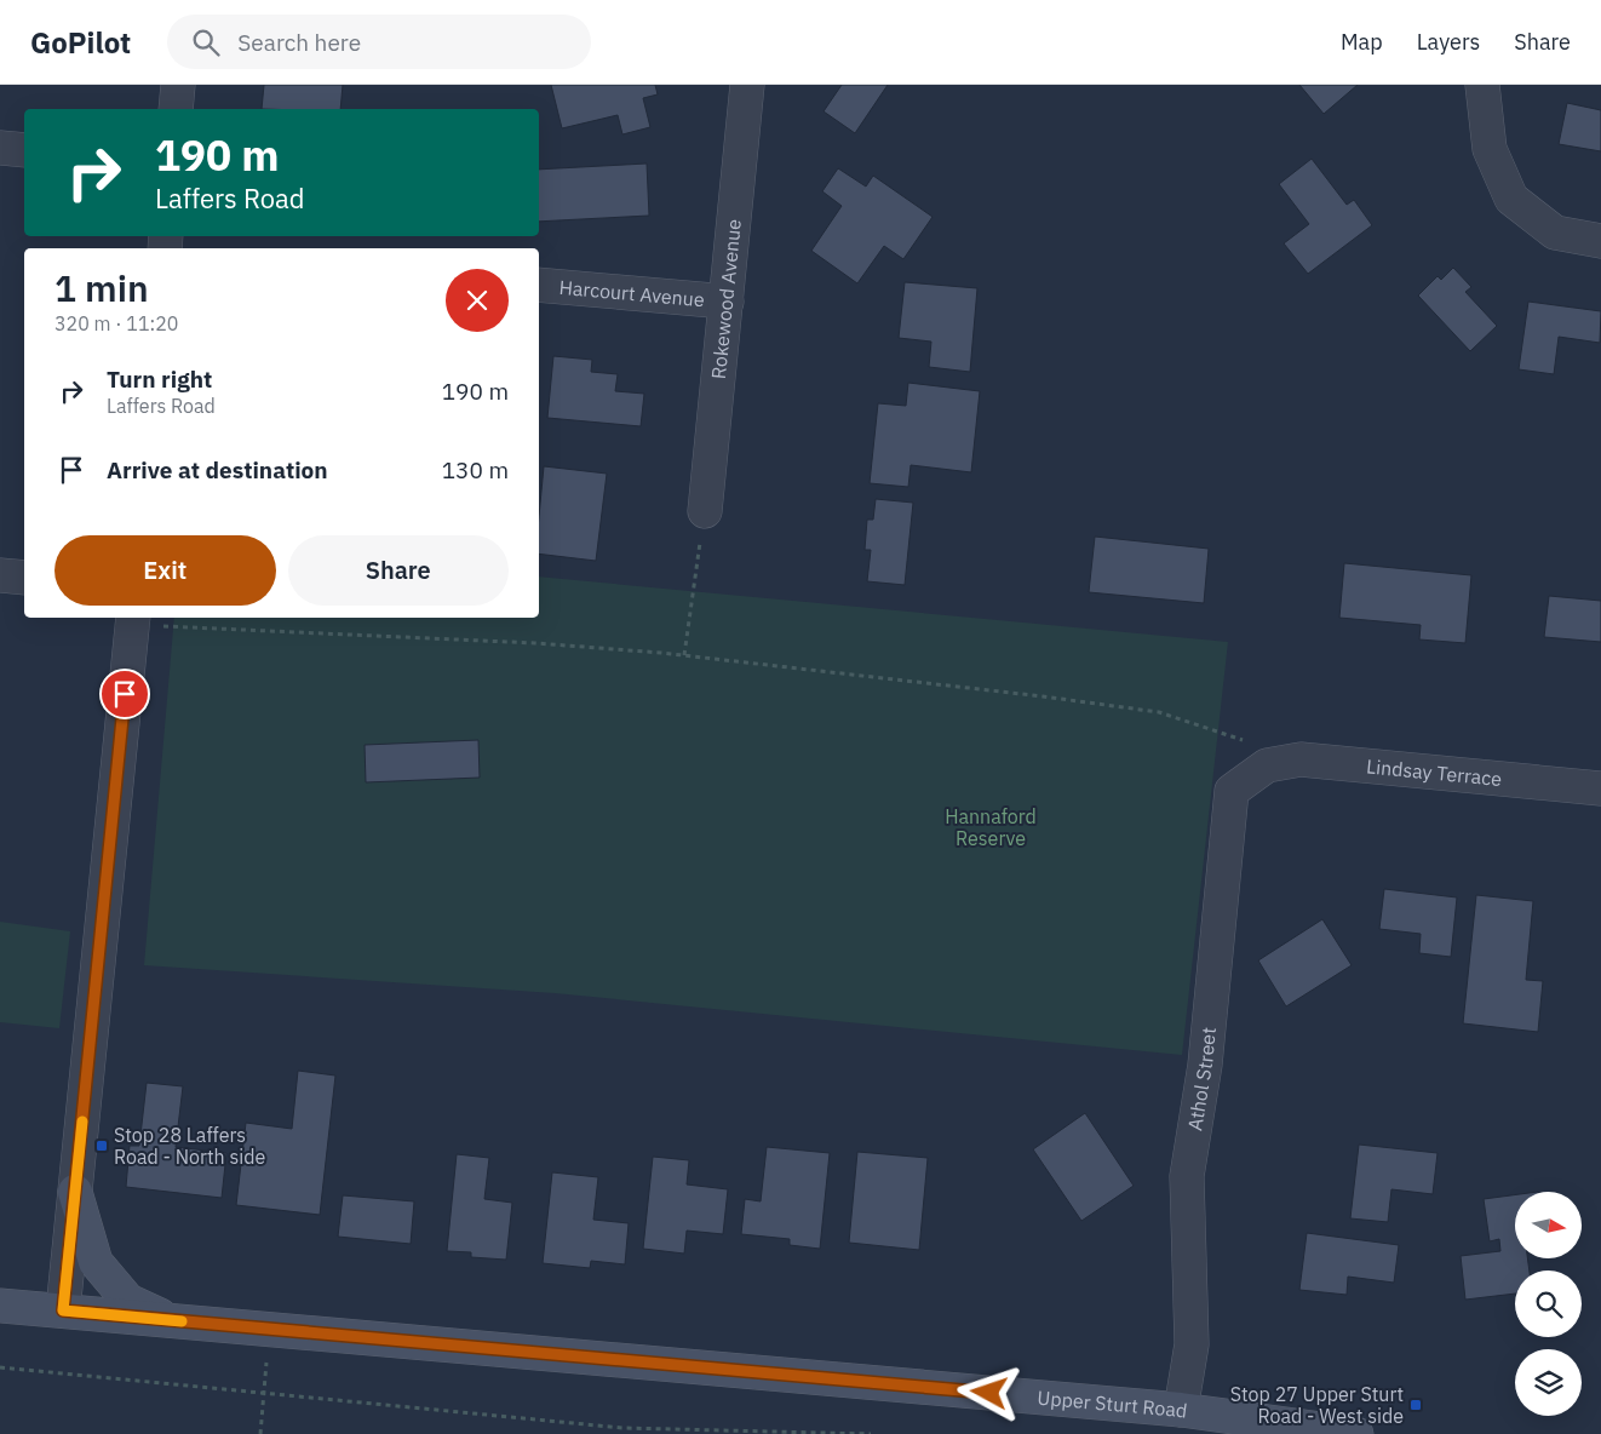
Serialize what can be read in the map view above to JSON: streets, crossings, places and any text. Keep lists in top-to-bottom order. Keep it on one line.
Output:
{"streets":{"main road":["Upper Sturt Road"],"street":["Harcourt Avenue","Rokewood Avenue","Lindsay Terrace","Athol Street"]},"crossings":[["Harcourt Avenue","Rokewood Avenue"],["Lindsay Terrace","Athol Street"],["Athol Street","Upper Sturt Road"]],"parks":["Hannaford Reserve"],"places":{"transit":["Stop 28 Laffers Road - North side","Stop 27 Upper Sturt Road - West side"]},"north":"right","page":{"header":"GoPilot","search":"Search here","nav":["Map","Layers","Share"],"turn":["190 m","Laffers Road"],"heading":["1 min","320 m · 11:20"],"list":[{"name":"Turn right","note":"Laffers Road","value":"190 m"},{"name":"Arrive at destination","value":"130 m"}],"buttons":["Exit","Share"]}}
